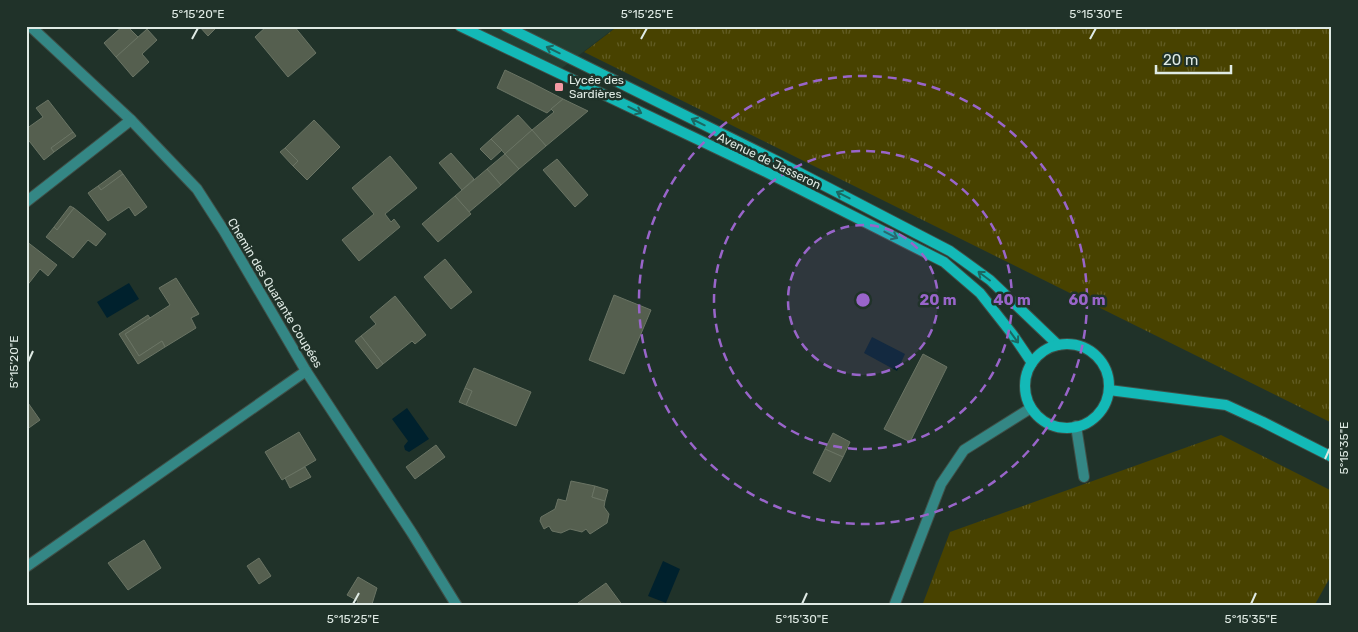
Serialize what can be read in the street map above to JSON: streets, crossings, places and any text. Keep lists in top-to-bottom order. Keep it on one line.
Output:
{"streets":{"main road":["Avenue de Jasseron"],"street":["Chemin des Quarante Coupées"]},"places":{"transit":["Lycée des Sardières"]},"scale_bar":"20 m","coordinates":["5°15'20\"E","5°15'25\"E","5°15'30\"E","5°15'35\"E"],"rings":["20 m","40 m","60 m"]}
